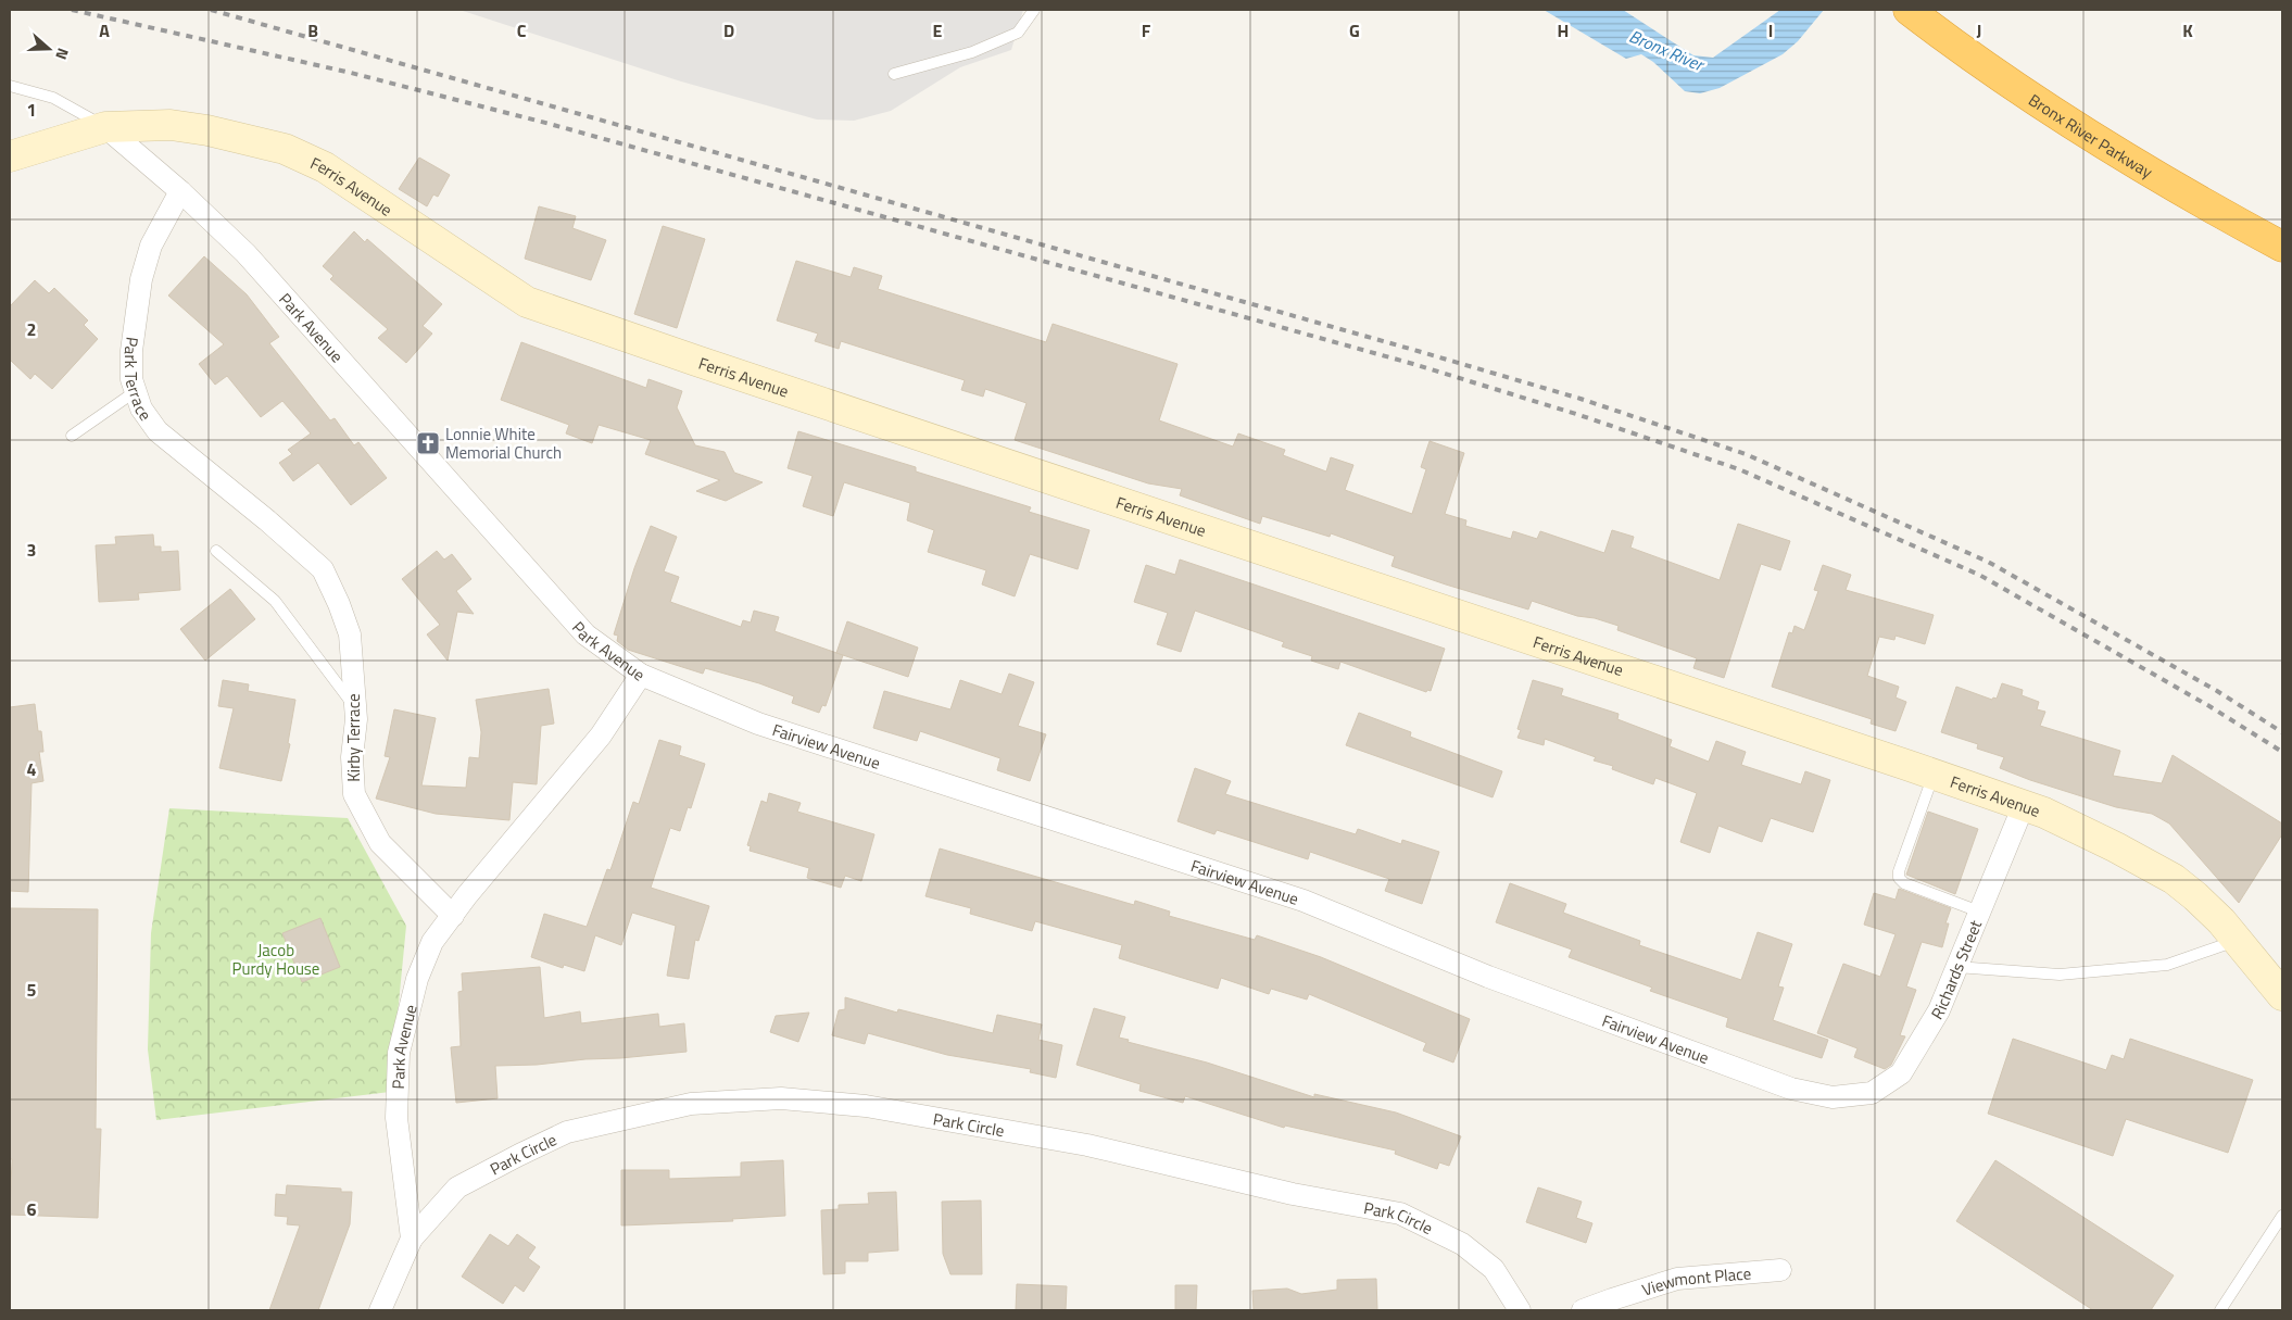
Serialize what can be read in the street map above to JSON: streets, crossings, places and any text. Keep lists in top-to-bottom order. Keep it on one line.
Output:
{"streets":{"highway":["Bronx River Parkway"],"street":["Ferris Avenue","Park Avenue","Park Terrace","Kirby Terrace","Fairview Avenue","Richards Street","Park Circle","Viewmont Place"]},"crossings":[["Ferris Avenue","Park Avenue"],["Ferris Avenue","Richards Street"],["Park Avenue","Park Terrace"],["Park Avenue","Kirby Terrace"],["Park Avenue","Fairview Avenue"],["Park Avenue","Park Circle"],["Park Terrace","Kirby Terrace"],["Fairview Avenue","Richards Street"]],"water":["Bronx River"],"parks":["Jacob Purdy House"],"places":{"church":["Lonnie White Memorial Church"]},"north":"right","grid":{"columns":["A","B","C","D","E","F","G","H","I","J","K"],"rows":["1","2","3","4","5","6"]}}
